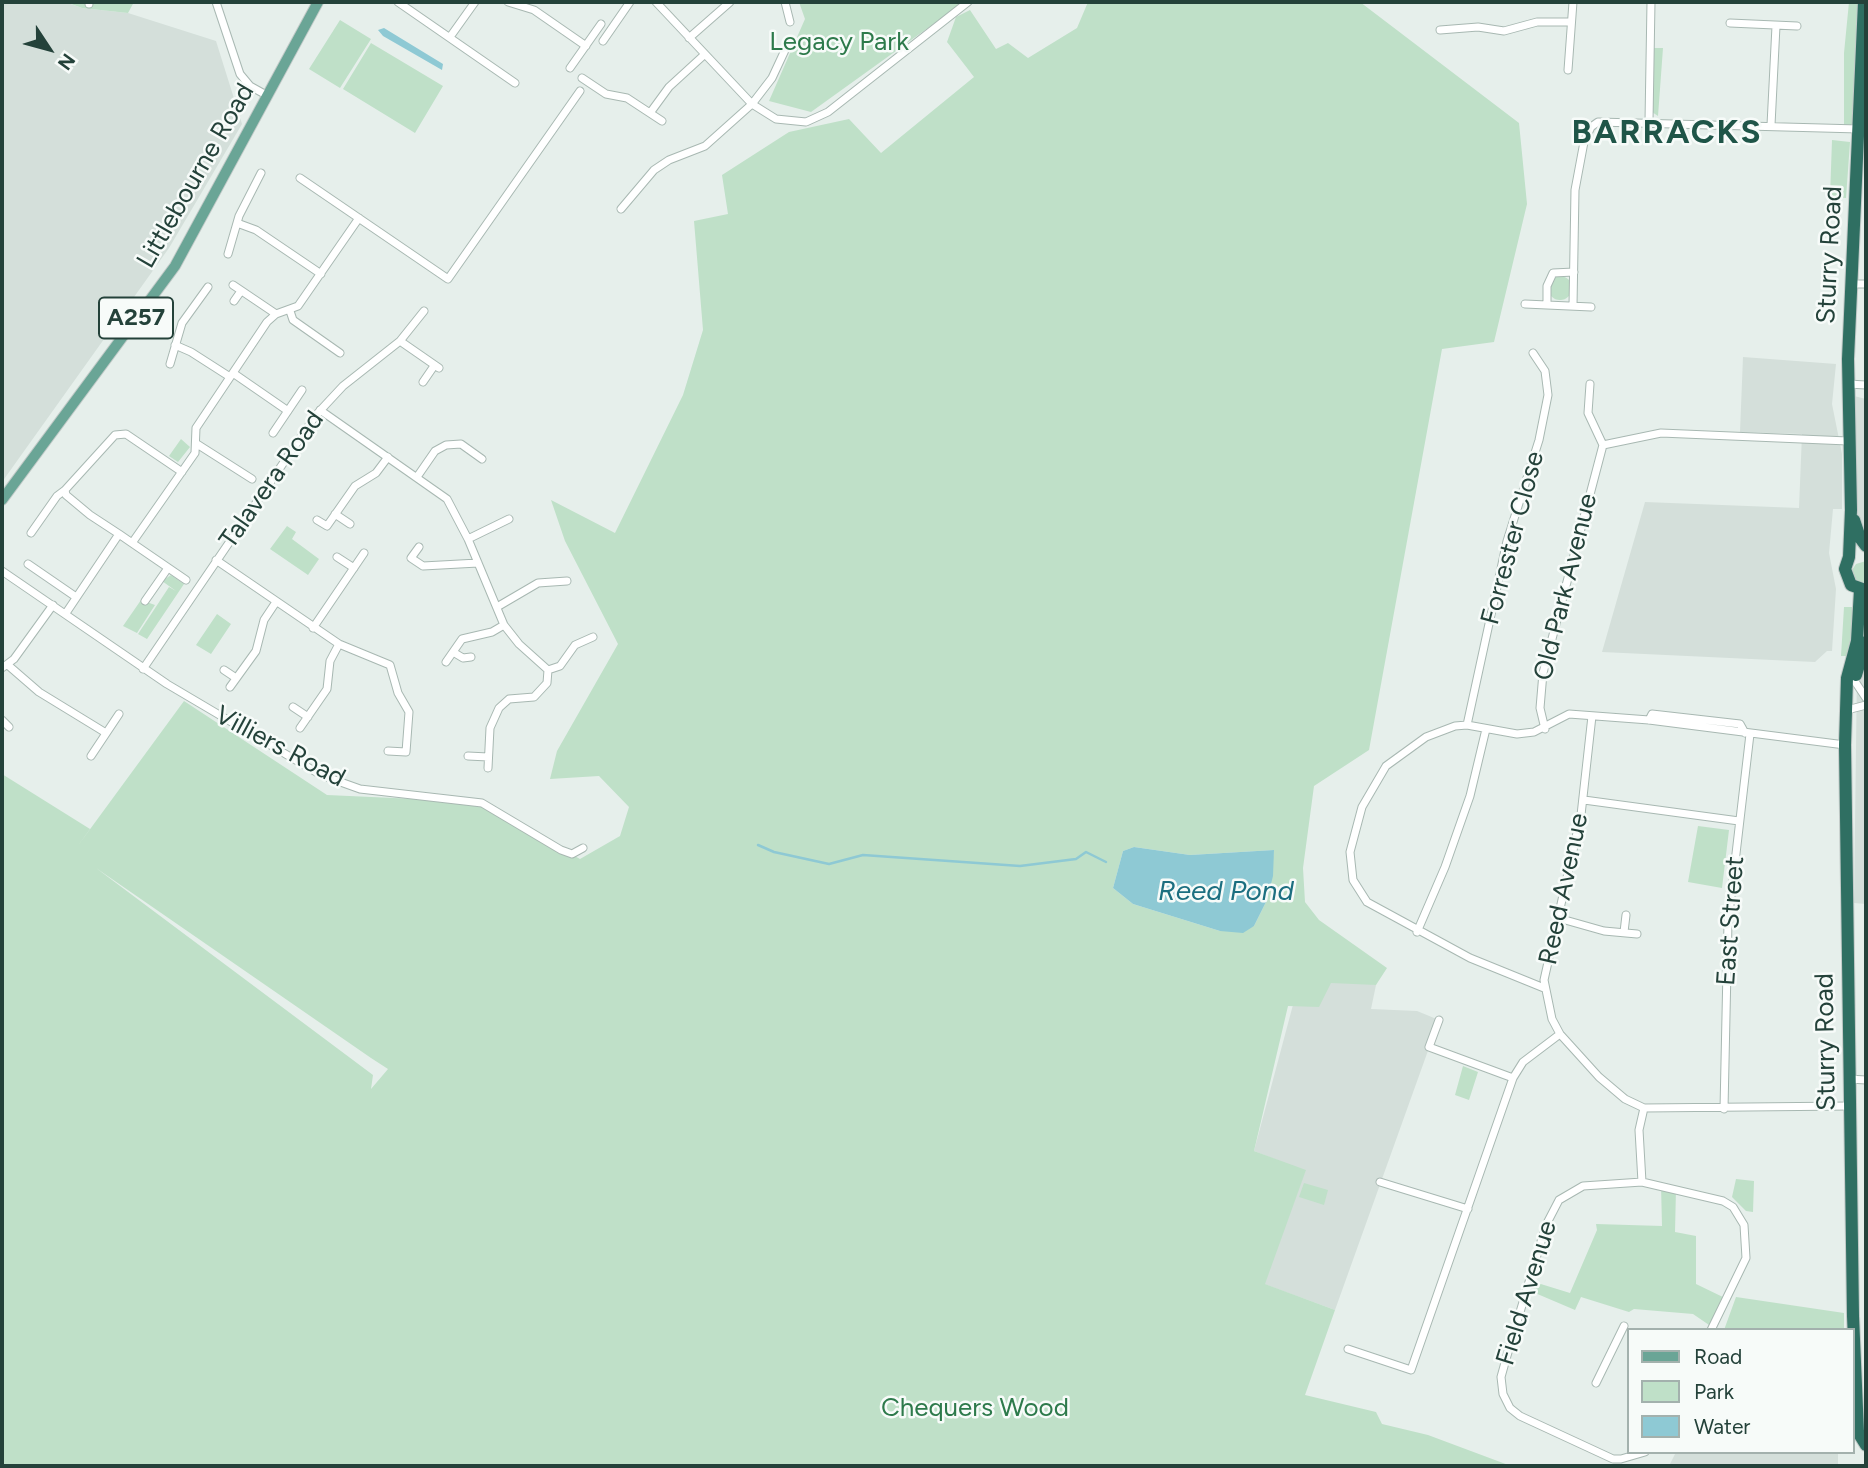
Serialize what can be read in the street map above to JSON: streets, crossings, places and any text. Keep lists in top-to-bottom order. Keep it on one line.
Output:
{"streets":{"highway":["Sturry Road"],"main road":["Littlebourne Road","A257"],"street":["Talavera Road","Forrester Close","Old Park Avenue","Villiers Road","Reed Avenue","East Street","Field Avenue"]},"crossings":[["Talavera Road","Villiers Road"]],"districts":["BARRACKS"],"water":["Reed Pond"],"parks":["Legacy Park","Chequers Wood"],"legend":["Road","Park","Water"],"north":"bottom right"}
